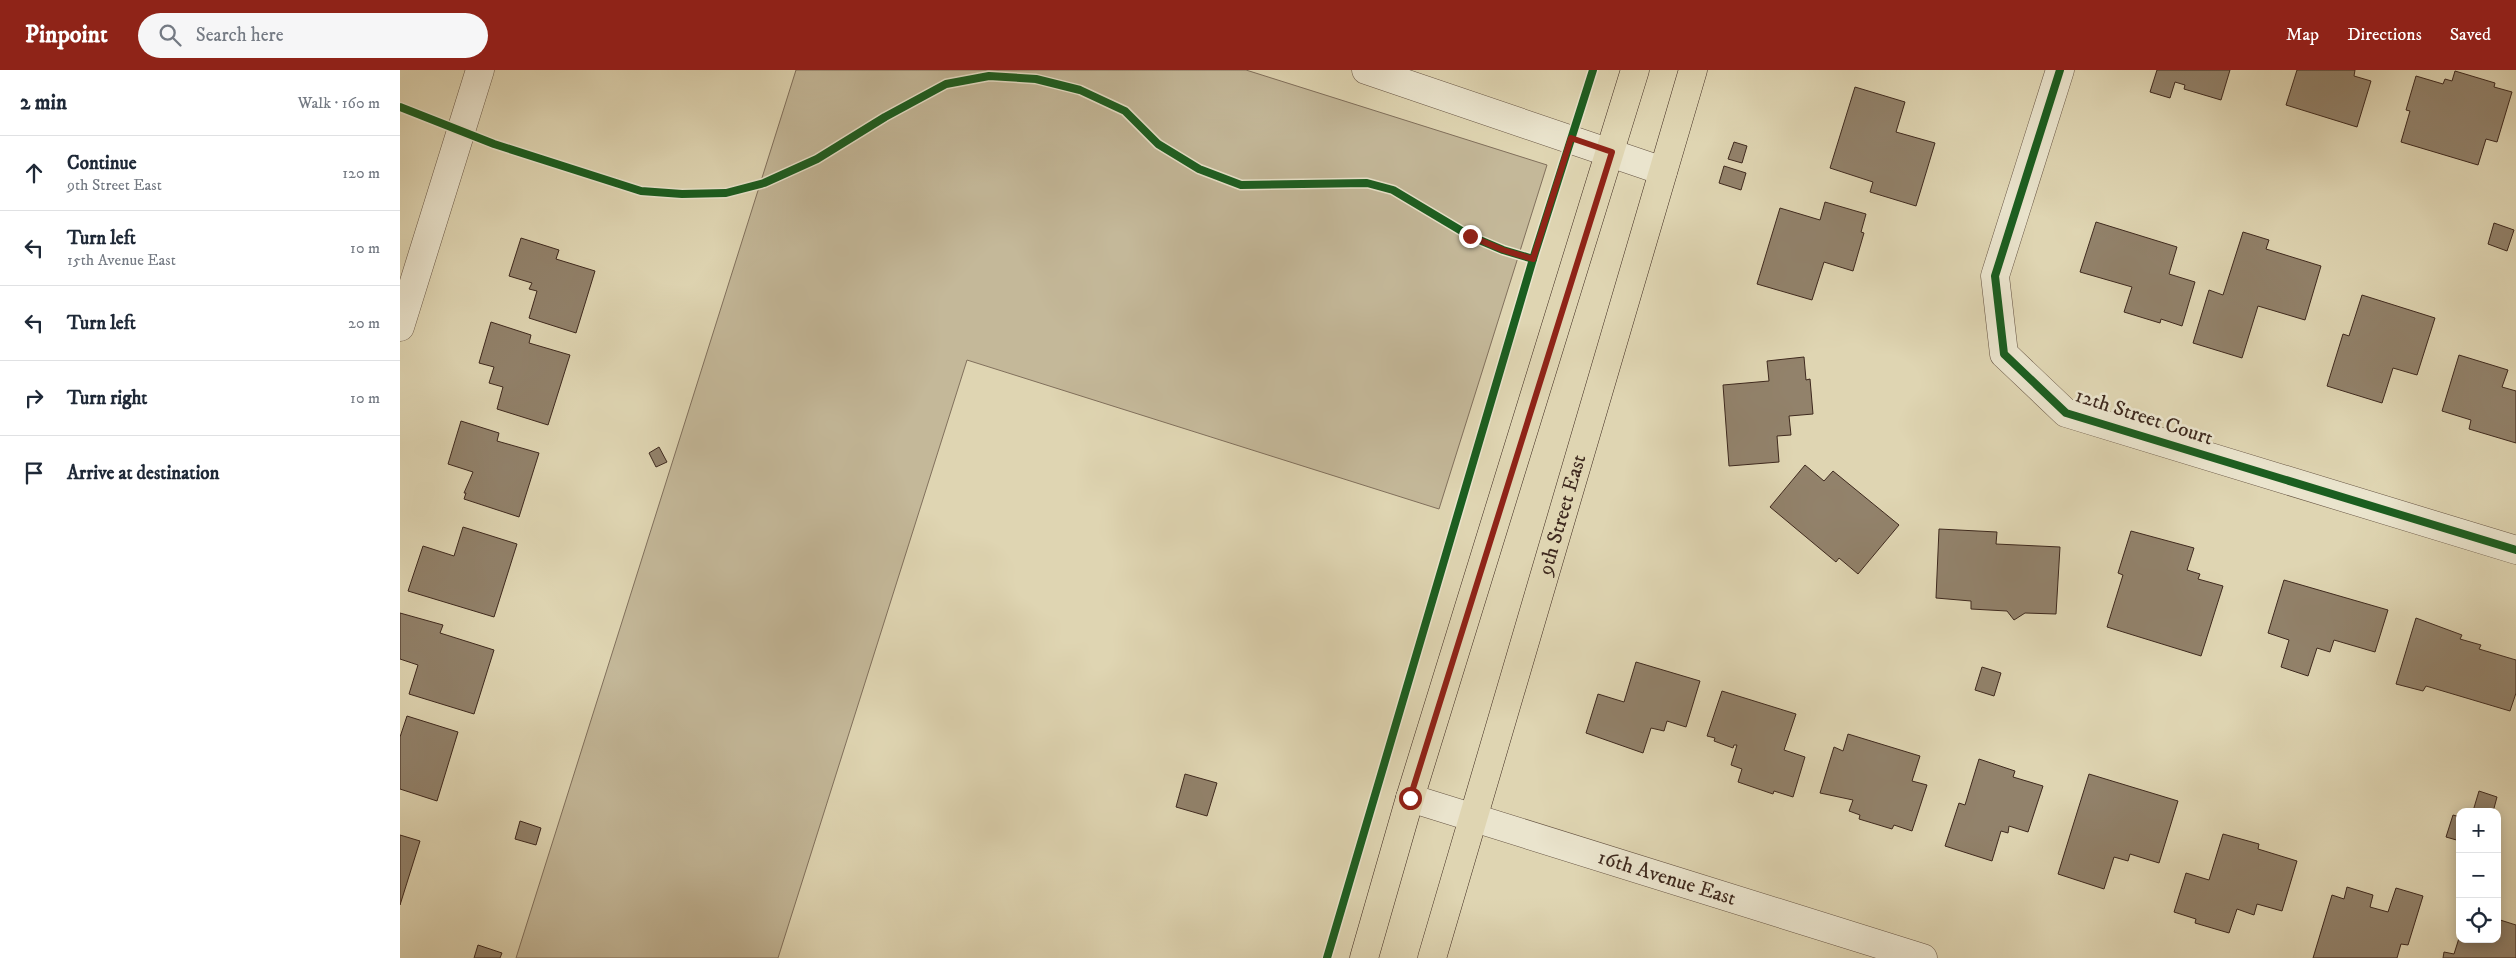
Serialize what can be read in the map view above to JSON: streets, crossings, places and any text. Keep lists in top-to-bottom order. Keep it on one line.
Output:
{"streets":{"main road":["9th Street East"],"street":["12th Street Court","16th Avenue East"]},"crossings":[["9th Street East","16th Avenue East"]],"page":{"header":"Pinpoint","search":"Search here","nav":["Map","Directions","Saved"],"heading":["2 min","Walk · 160 m"],"list":[["Continue","9th Street East","120 m"],["Turn left","15th Avenue East","10 m"],["Turn left","20 m"],["Turn right","10 m"],"Arrive at destination"],"map_buttons":["+","−"]}}
